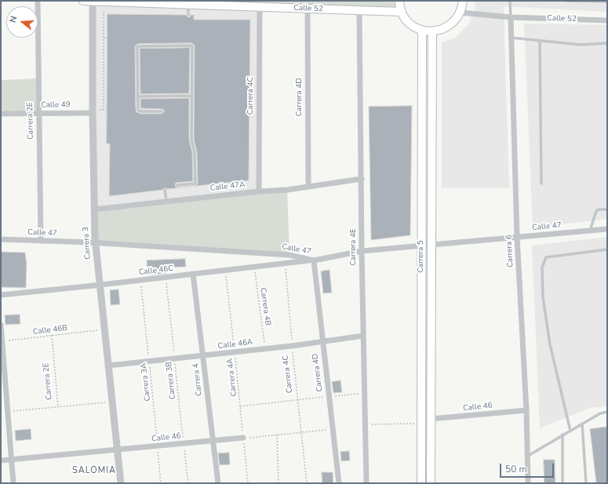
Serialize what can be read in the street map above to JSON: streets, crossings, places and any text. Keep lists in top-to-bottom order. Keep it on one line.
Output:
{"streets":{"main road":["Calle 52","Carrera 5"],"street":["Carrera 4C","Carrera 4D","Calle 49","Carrera 2E","Calle 47A","Calle 47","Carrera 3","Carrera 4E","Carrera 6","Calle 46C","Calle 46A","Carrera 4","Calle 46"],"path":["Carrera 4B","Calle 46B","Carrera 4A","Carrera 3B","Carrera 3A"]},"crossings":[["Calle 52","Carrera 4C"],["Calle 52","Carrera 4D"],["Calle 52","Carrera 3"],["Calle 52","Carrera 4E"],["Calle 52","Carrera 6"],["Carrera 4C","Calle 47A"],["Carrera 4C","Calle 46C"],["Carrera 4C","Calle 46A"],["Carrera 4D","Calle 47A"],["Carrera 4D","Calle 47"],["Carrera 4D","Calle 46C"],["Carrera 4D","Calle 46A"],["Calle 49","Carrera 2E"],["Calle 49","Carrera 3"],["Carrera 2E","Calle 47"],["Carrera 2E","Calle 46B"],["Calle 47A","Carrera 3"],["Calle 47A","Carrera 4E"],["Calle 47","Carrera 3"],["Calle 47","Carrera 4E"],["Calle 47","Carrera 6"],["Calle 47","Carrera 5"],["Calle 47","Calle 46C"],["Carrera 3","Calle 46C"],["Carrera 3","Calle 46A"],["Carrera 3","Calle 46"],["Carrera 4E","Calle 46A"],["Carrera 6","Calle 46"],["Carrera 5","Calle 46"],["Calle 46C","Carrera 4B"],["Calle 46C","Carrera 4A"],["Calle 46C","Carrera 4"],["Calle 46C","Carrera 3B"],["Calle 46C","Carrera 3A"],["Carrera 4B","Calle 46A"],["Calle 46A","Carrera 4A"],["Calle 46A","Carrera 4"],["Calle 46A","Carrera 3B"],["Calle 46A","Carrera 3A"],["Carrera 4A","Calle 46"],["Carrera 4","Calle 46"],["Carrera 3B","Calle 46"],["Carrera 3A","Calle 46"]],"districts":["SALOMIA"],"scale_bar":"50 m","north":"left"}
